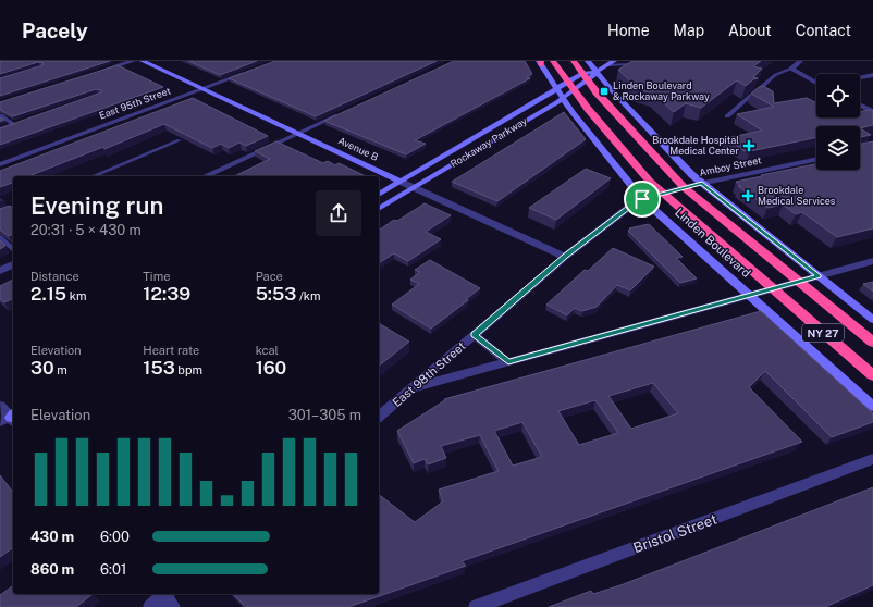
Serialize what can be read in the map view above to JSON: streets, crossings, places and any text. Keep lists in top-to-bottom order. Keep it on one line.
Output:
{"streets":{"highway":["Linden Boulevard","NY 27"],"street":["East 95th Street","Rockaway Parkway","Avenue B","Amboy Street","East 98th Street","Bristol Street"]},"crossings":[["East 95th Street","Avenue B"],["Rockaway Parkway","Avenue B"],["Rockaway Parkway","Linden Boulevard"],["Avenue B","East 98th Street"],["Amboy Street","Linden Boulevard"],["Amboy Street","East 98th Street"],["Linden Boulevard","East 98th Street"]],"places":{"transit":["Linden Boulevard & Rockaway Parkway"],"health":["Brookdale Hospital Medical Center","Brookdale Medical Services"]},"page":{"header":"Pacely","nav":["Home","Map","About","Contact"],"heading":["Evening run","20:31 · 5 × 430 m"],"stats":[["Distance","2.15 km"],["Time","12:39"],["Pace","5:53 /km"],["Elevation","30 m"],["Heart rate","153 bpm"],["kcal","160"]],"chart":["Elevation","301–305 m"],"list":[{"name":"430 m","note":"6:00"},{"name":"860 m","note":"6:01"}]}}
